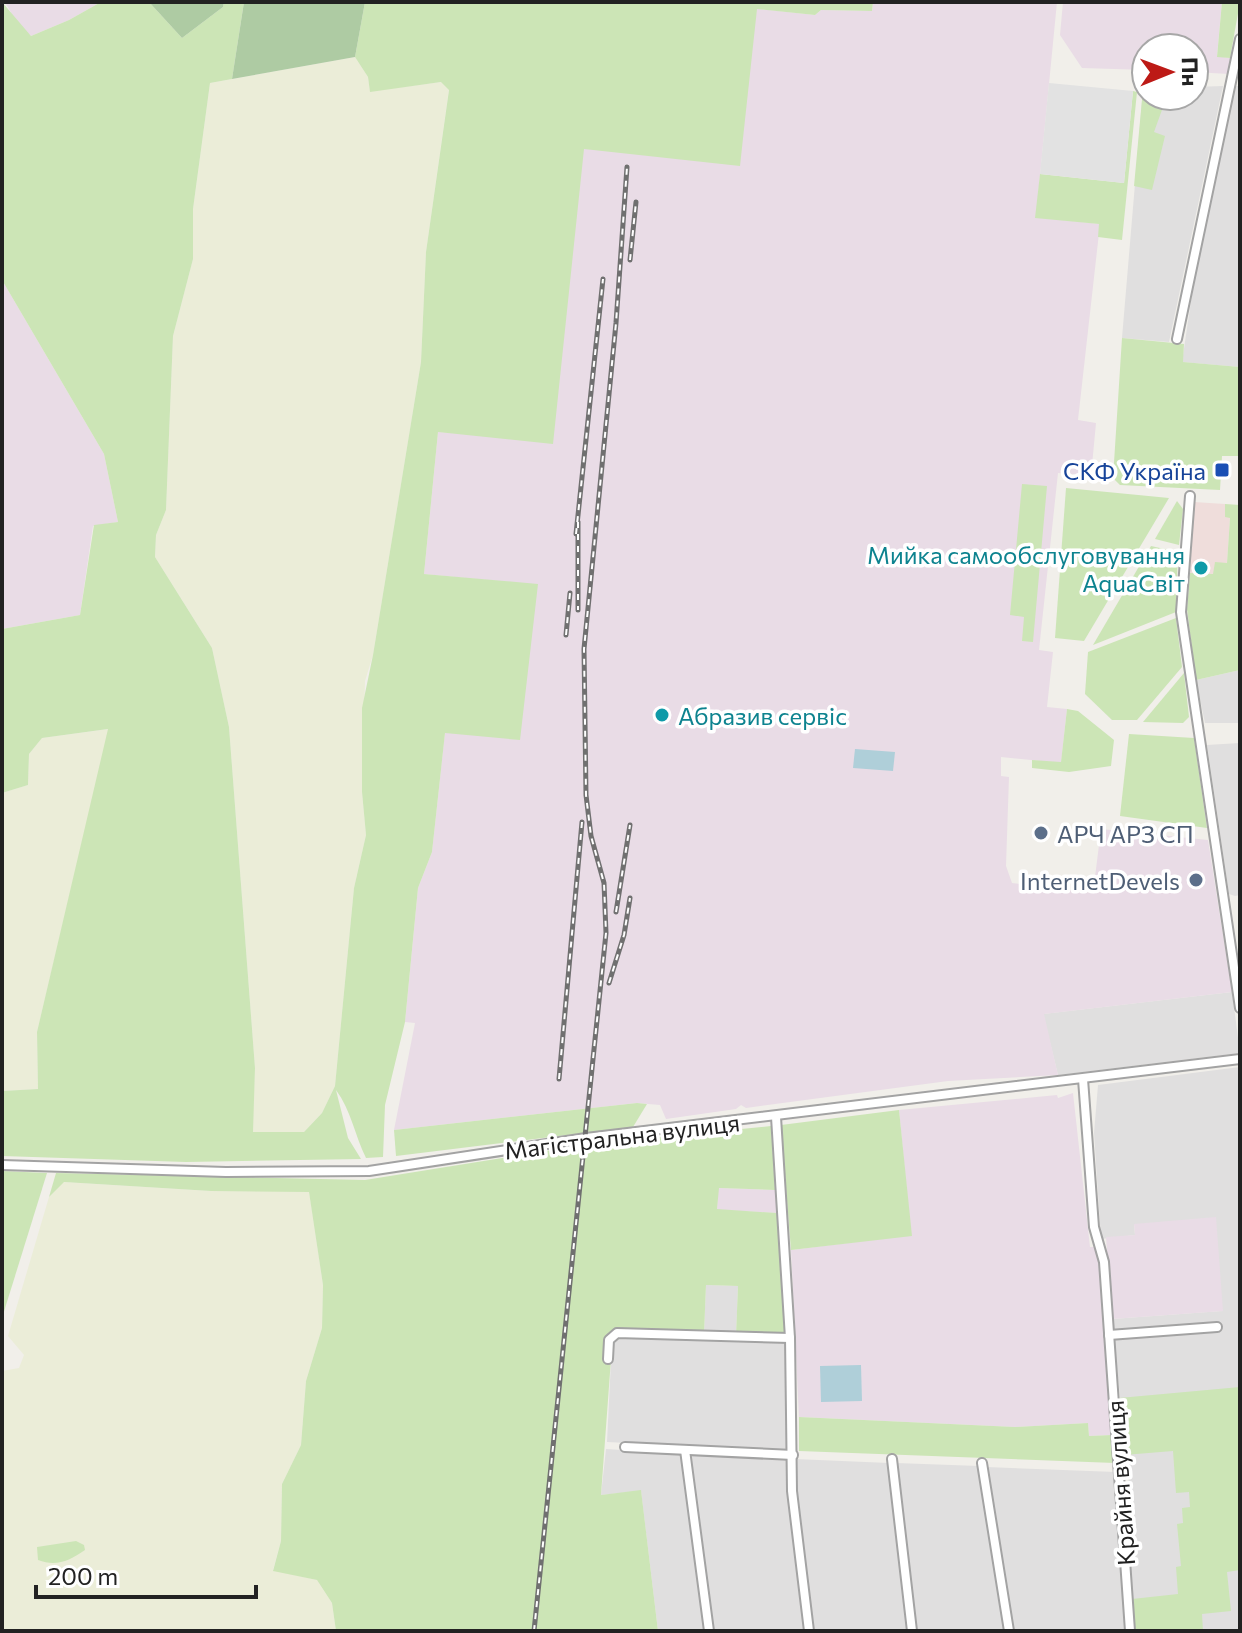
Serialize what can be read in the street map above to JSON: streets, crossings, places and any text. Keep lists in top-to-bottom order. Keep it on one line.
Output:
{"streets":{"street":["Магістральна вулиця","Крайня вулиця"]},"crossings":[["Магістральна вулиця","Крайня вулиця"]],"places":{"transit":["СКФ Україна"],"other":["Мийка самообслуговування AquaСвіт","Абразив сервіс","АРЧ АРЗ СП","InternetDevels"]},"scale_bar":"200 m","north":"right"}
